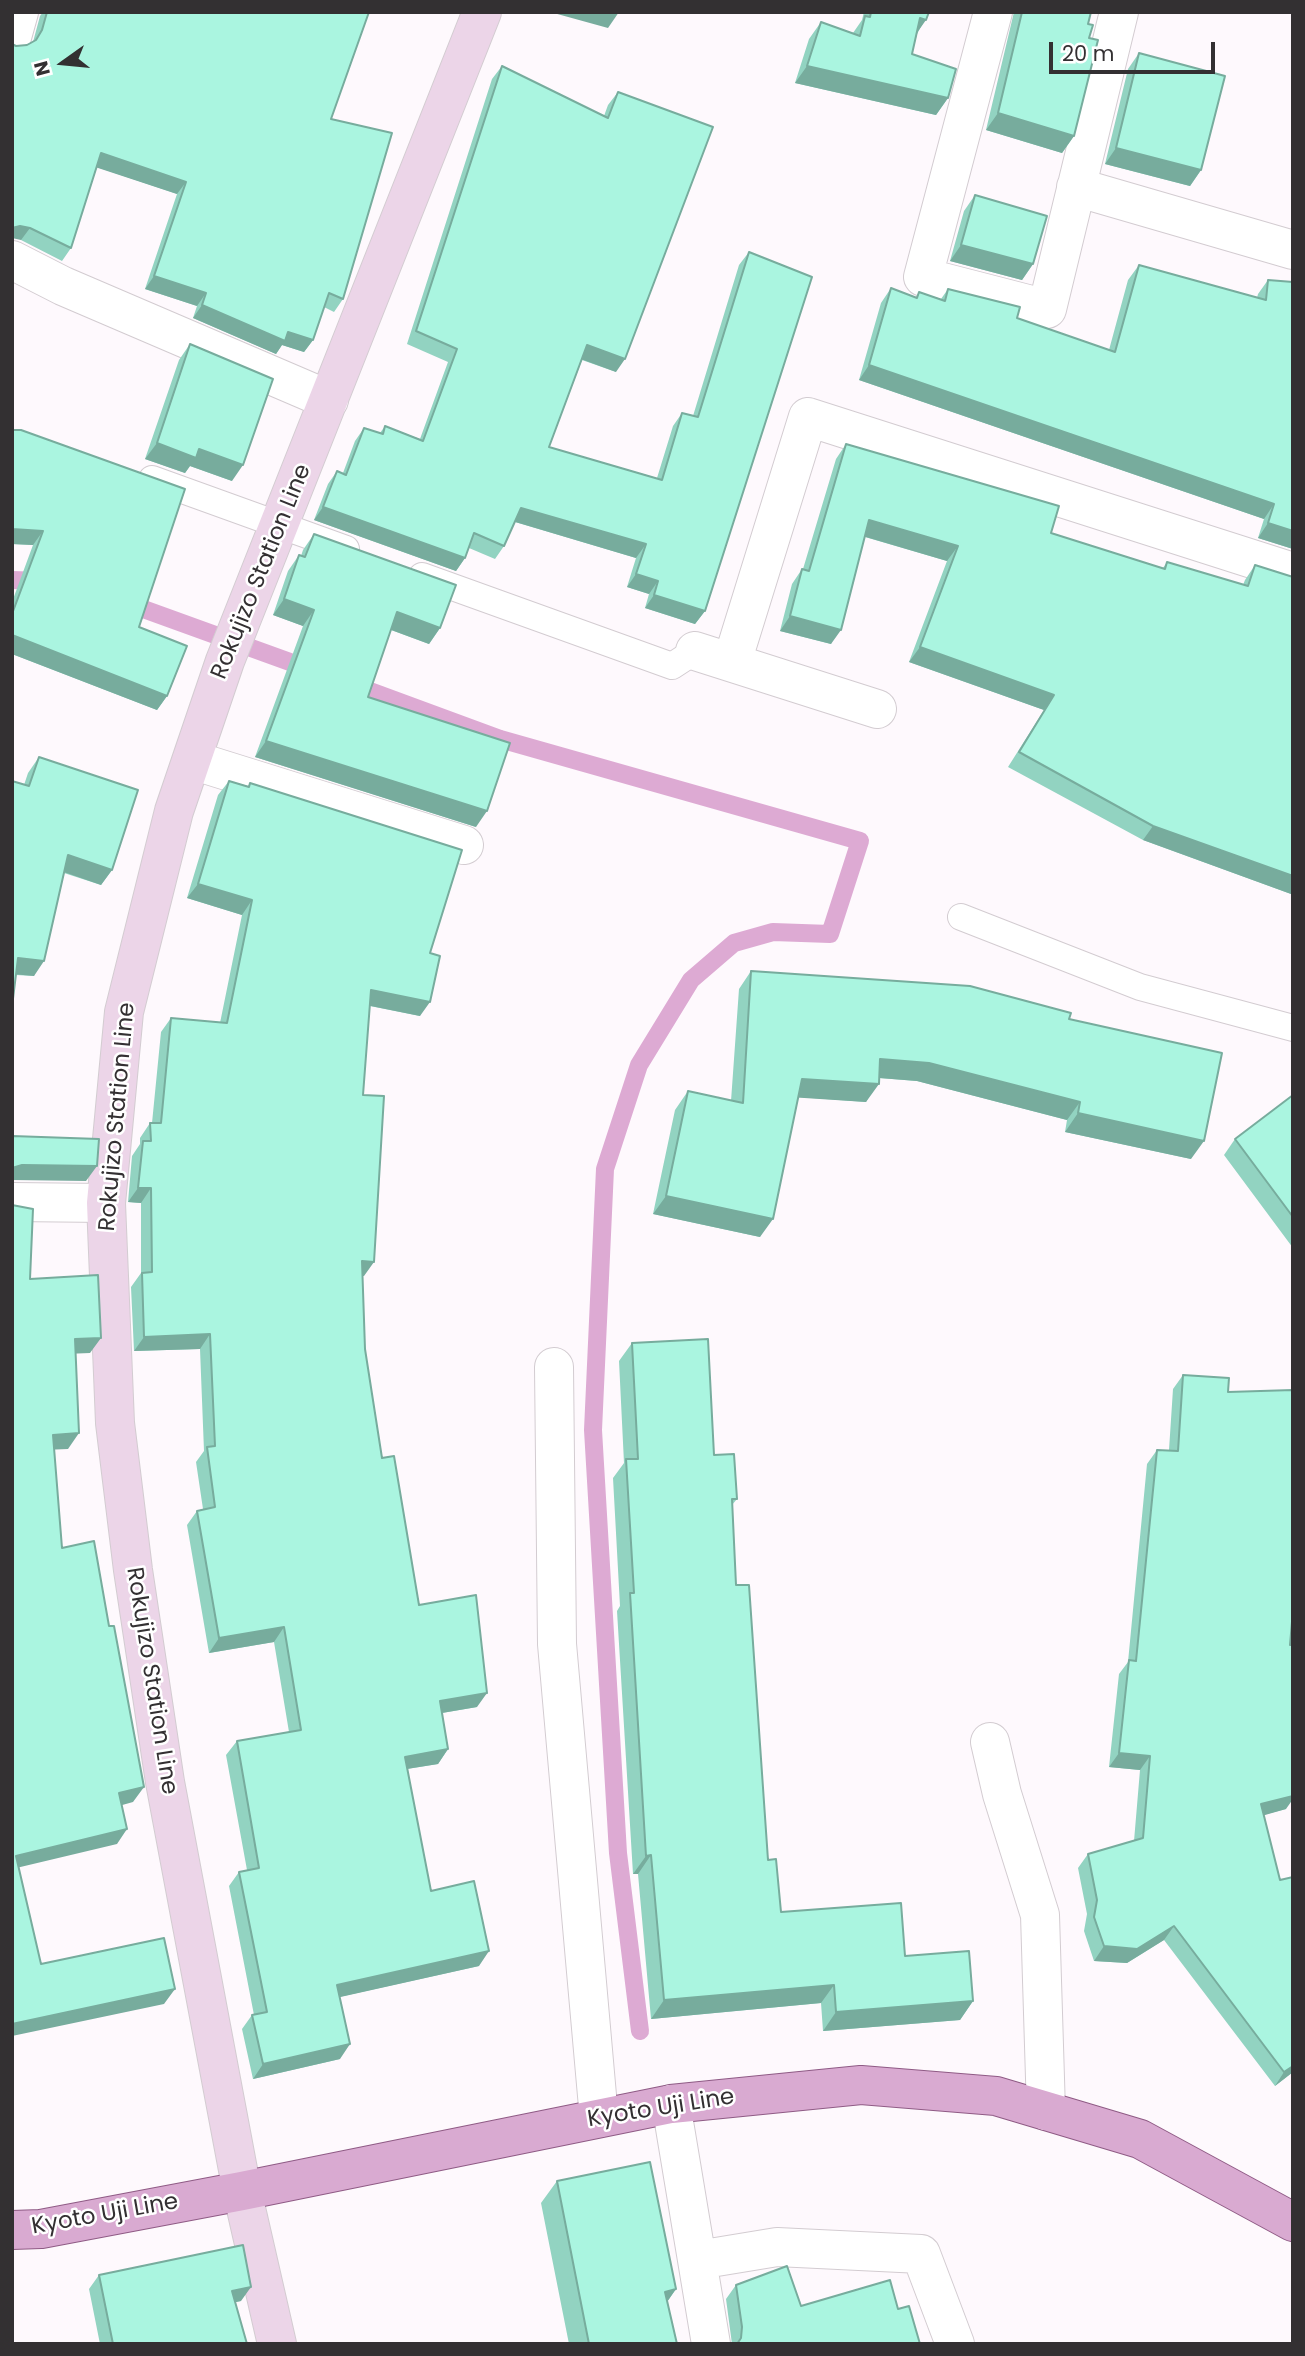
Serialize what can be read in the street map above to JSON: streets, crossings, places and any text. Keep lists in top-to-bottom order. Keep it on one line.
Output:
{"streets":{"main road":["Rokujizo Station Line","Kyoto Uji Line"]},"crossings":[["Rokujizo Station Line","Kyoto Uji Line"]],"scale_bar":"20 m","north":"left"}
